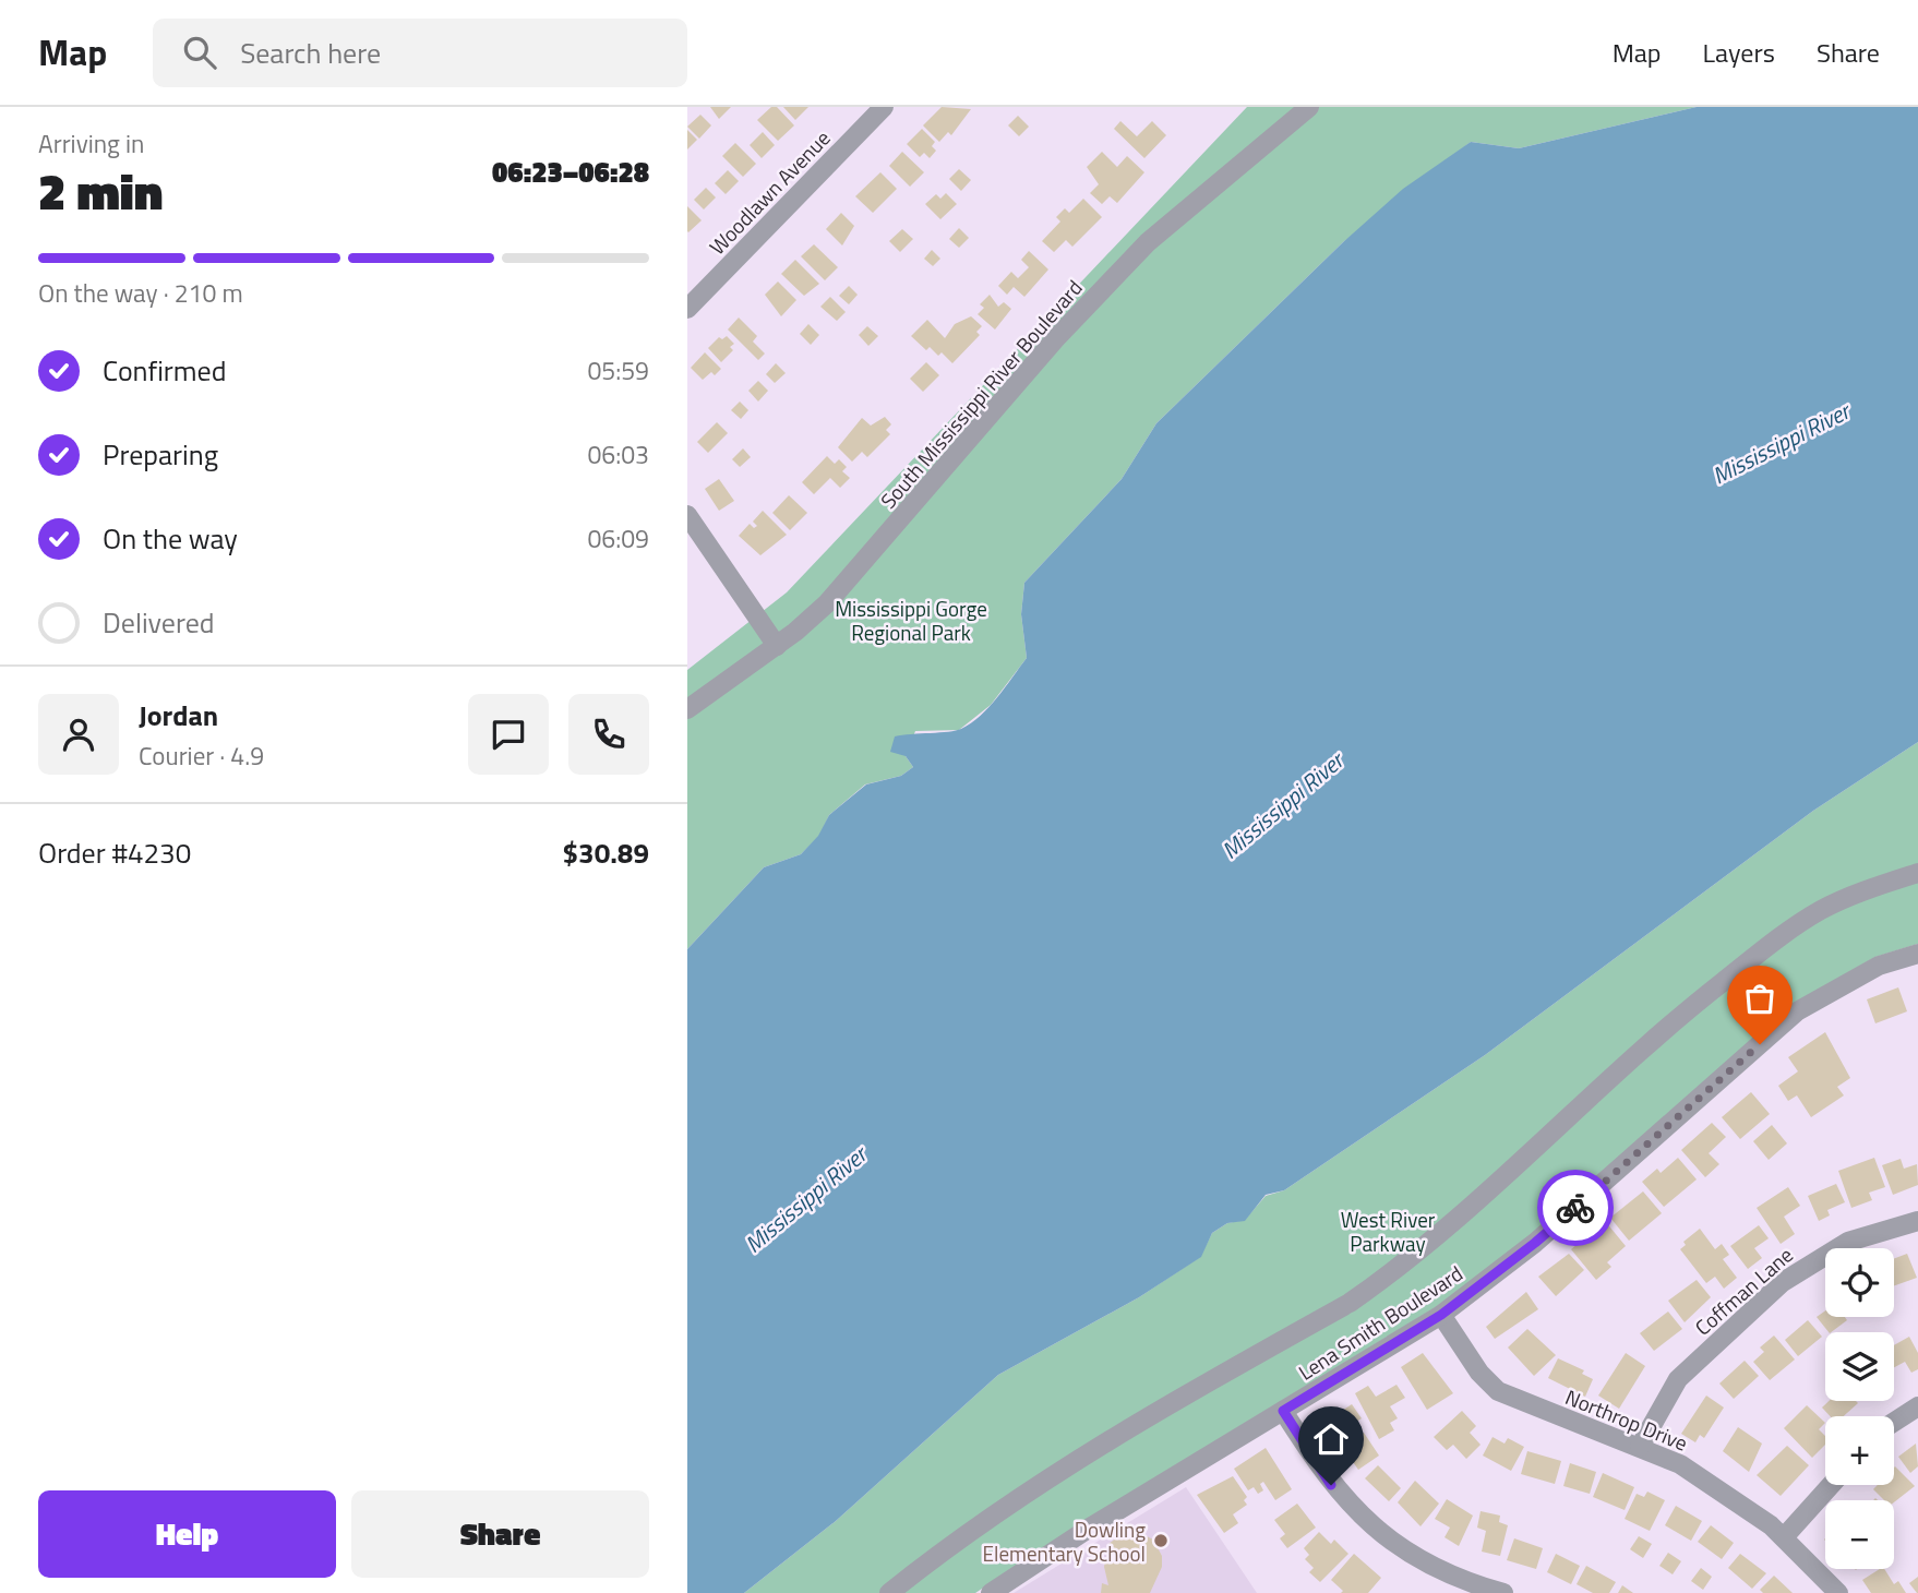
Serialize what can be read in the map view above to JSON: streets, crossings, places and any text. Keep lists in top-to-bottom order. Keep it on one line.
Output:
{"streets":{"street":["Woodlawn Avenue","South Mississippi River Boulevard","Coffman Lane","Lena Smith Boulevard","Northrop Drive"]},"crossings":[["Coffman Lane","Northrop Drive"],["Lena Smith Boulevard","Northrop Drive"]],"water":["Mississippi River"],"parks":["Mississippi Gorge Regional Park","West River Parkway"],"places":["Dowling Elementary School"],"page":{"header":"Map","search":"Search here","nav":["Map","Layers","Share"],"heading":["2 min","Arriving in","06:23–06:28"],"panel":["Jordan","Courier · 4.9","Order #4230","$30.89"],"bar":"On the way · 210 m","list":[["Confirmed","05:59"],["Preparing","06:03"],["On the way","06:09"],"Delivered"],"map_buttons":["+","−"],"buttons":["Help","Share"]}}
